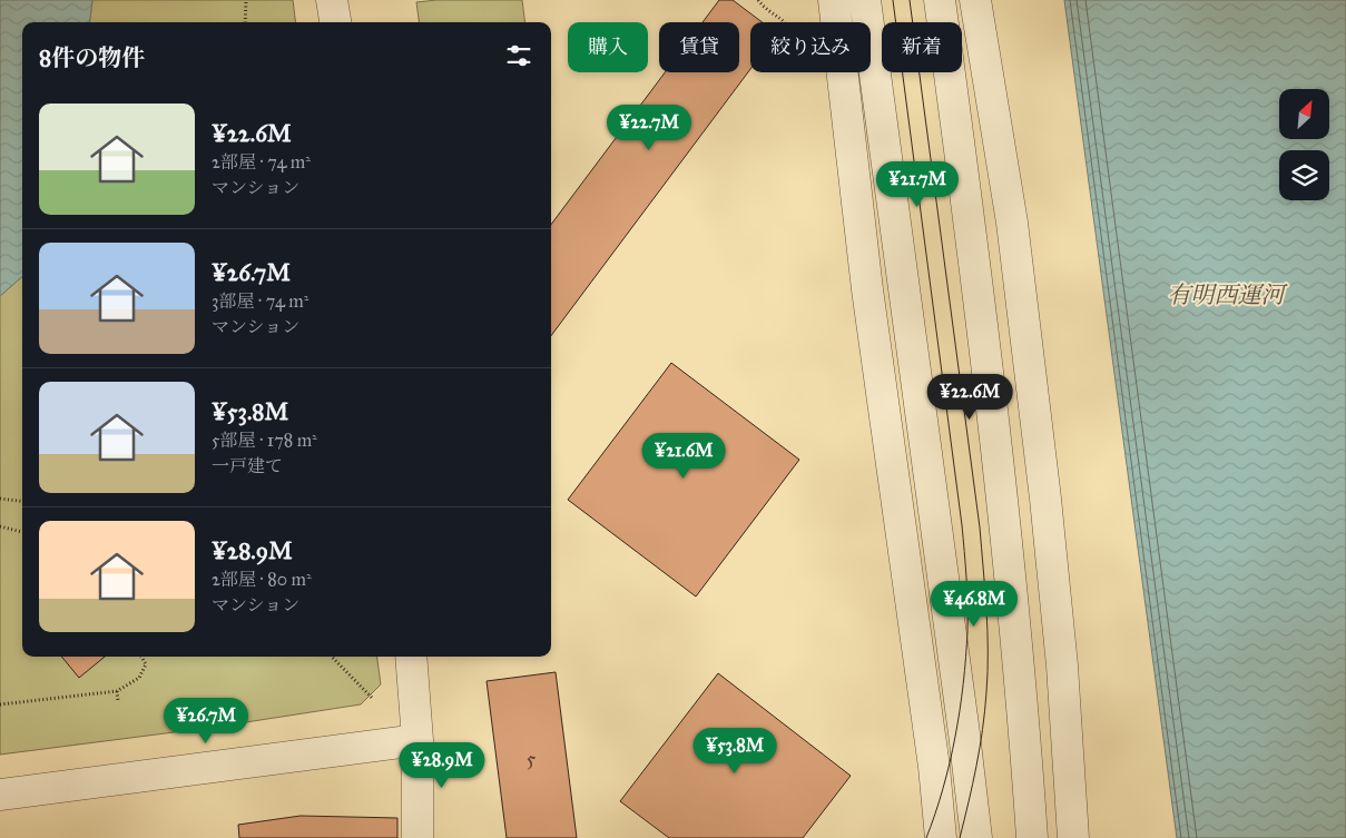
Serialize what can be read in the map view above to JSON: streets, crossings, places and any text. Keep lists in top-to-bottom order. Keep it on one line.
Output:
{"water":["有明西運河"],"house_numbers":["5"],"north":"top right","page":{"chip":["購入","賃貸","絞り込み","新着"],"heading":"8件の物件","list":[{"name":"¥22.6M","note":"2部屋 · 74 m² · マンション"},{"name":"¥26.7M","note":"3部屋 · 74 m² · マンション"},{"name":"¥53.8M","note":"5部屋 · 178 m² · 一戸建て"},{"name":"¥28.9M","note":"2部屋 · 80 m² · マンション"}],"price":["¥22.7M","¥21.7M","¥22.6M","¥21.6M","¥46.8M","¥26.7M","¥53.8M","¥28.9M"]}}
